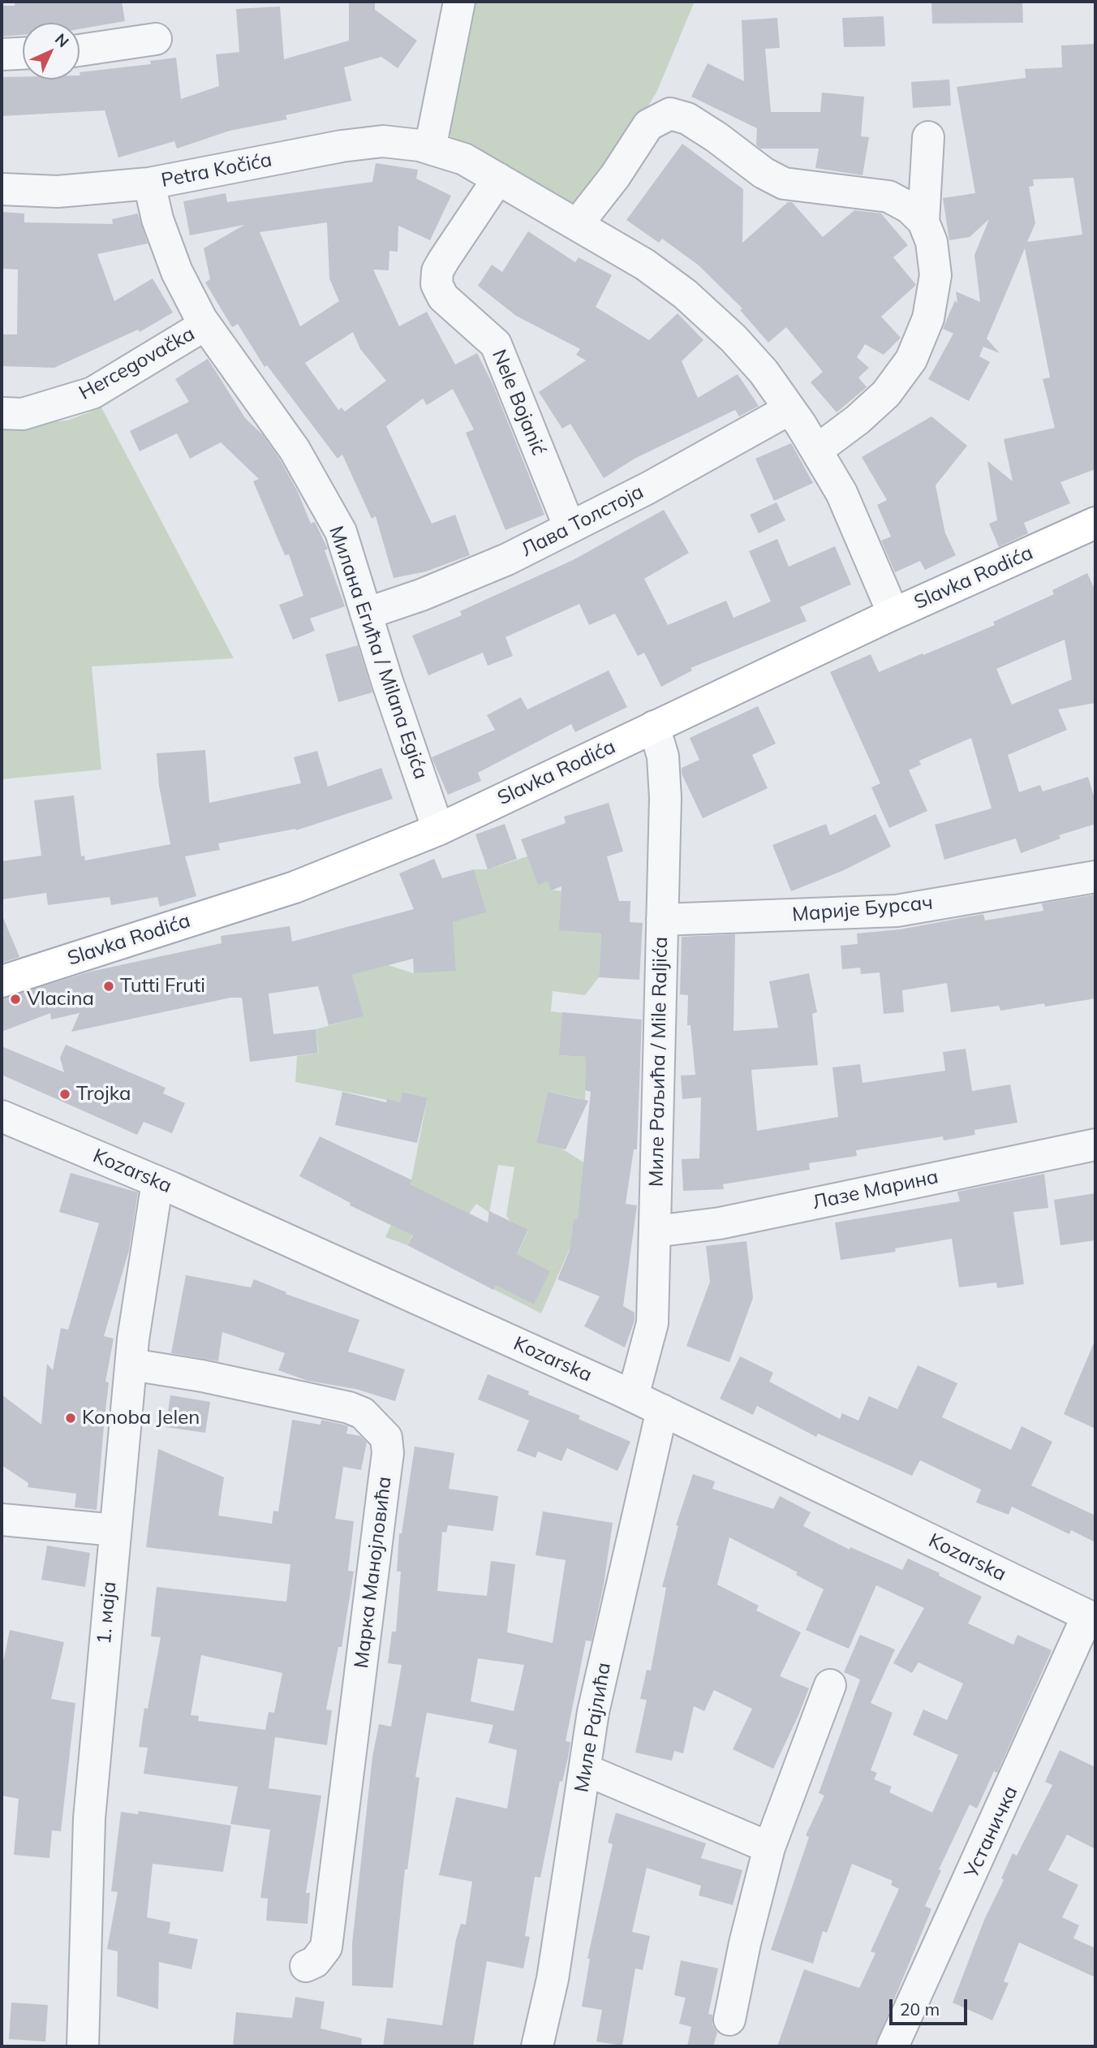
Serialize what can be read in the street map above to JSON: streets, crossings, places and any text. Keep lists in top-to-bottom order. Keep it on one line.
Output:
{"streets":{"main road":["Slavka Rodića"],"street":["Petra Kočića","Hercegovačka","Nele Bojanić","Лава Толстоја","Милана Егића / Milana Egića","Марије Бурсач","Миле Раљића / Mile Raljića","Kozarska","Лазе Марина","Марка Манојловића","1. маја","Миле Рајлића","Устаничка"]},"crossings":[["Petra Kočića","Nele Bojanić"],["Petra Kočića","Лава Толстоја"],["Petra Kočića","Slavka Rodića"],["Petra Kočića","Милана Егића / Milana Egića"],["Hercegovačka","Милана Егића / Milana Egića"],["Nele Bojanić","Лава Толстоја"],["Лава Толстоја","Милана Егића / Milana Egića"],["Slavka Rodića","Милана Егића / Milana Egića"],["Slavka Rodića","Миле Раљића / Mile Raljića"],["Марије Бурсач","Миле Раљића / Mile Raljića"],["Миле Раљића / Mile Raljića","Kozarska"],["Миле Раљића / Mile Raljića","Лазе Марина"],["Kozarska","1. маја"],["Kozarska","Миле Рајлића"],["Kozarska","Устаничка"],["Марка Манојловића","1. маја"]],"places":["Tutti Fruti","Vlacina","Trojka","Konoba Jelen"],"scale_bar":"20 m","north":"top right"}
